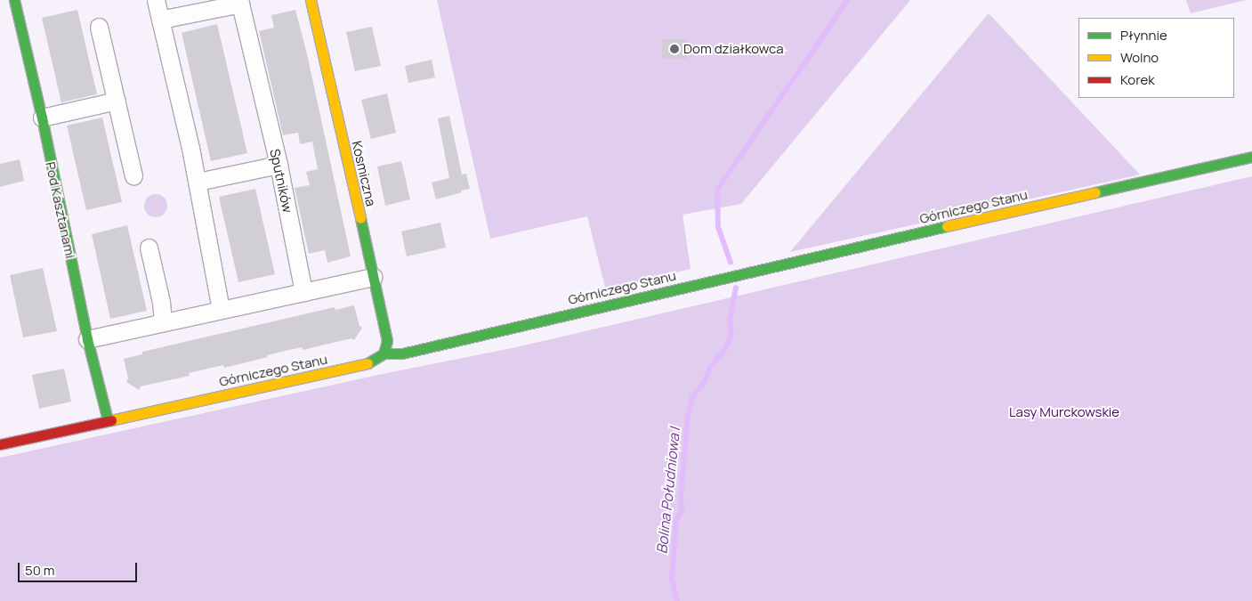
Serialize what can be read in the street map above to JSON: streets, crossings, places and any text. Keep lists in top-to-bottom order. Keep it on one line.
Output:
{"streets":{"street":["Kosmiczna","Sputników","Górniczego Stanu","Pod Kasztanami"]},"crossings":[["Kosmiczna","Górniczego Stanu"],["Górniczego Stanu","Pod Kasztanami"]],"water":["Bolina Południowa I"],"parks":["Lasy Murckowskie"],"places":["Dom działkowca"],"legend":["Płynnie","Wolno","Korek"],"scale_bar":"50 m"}
